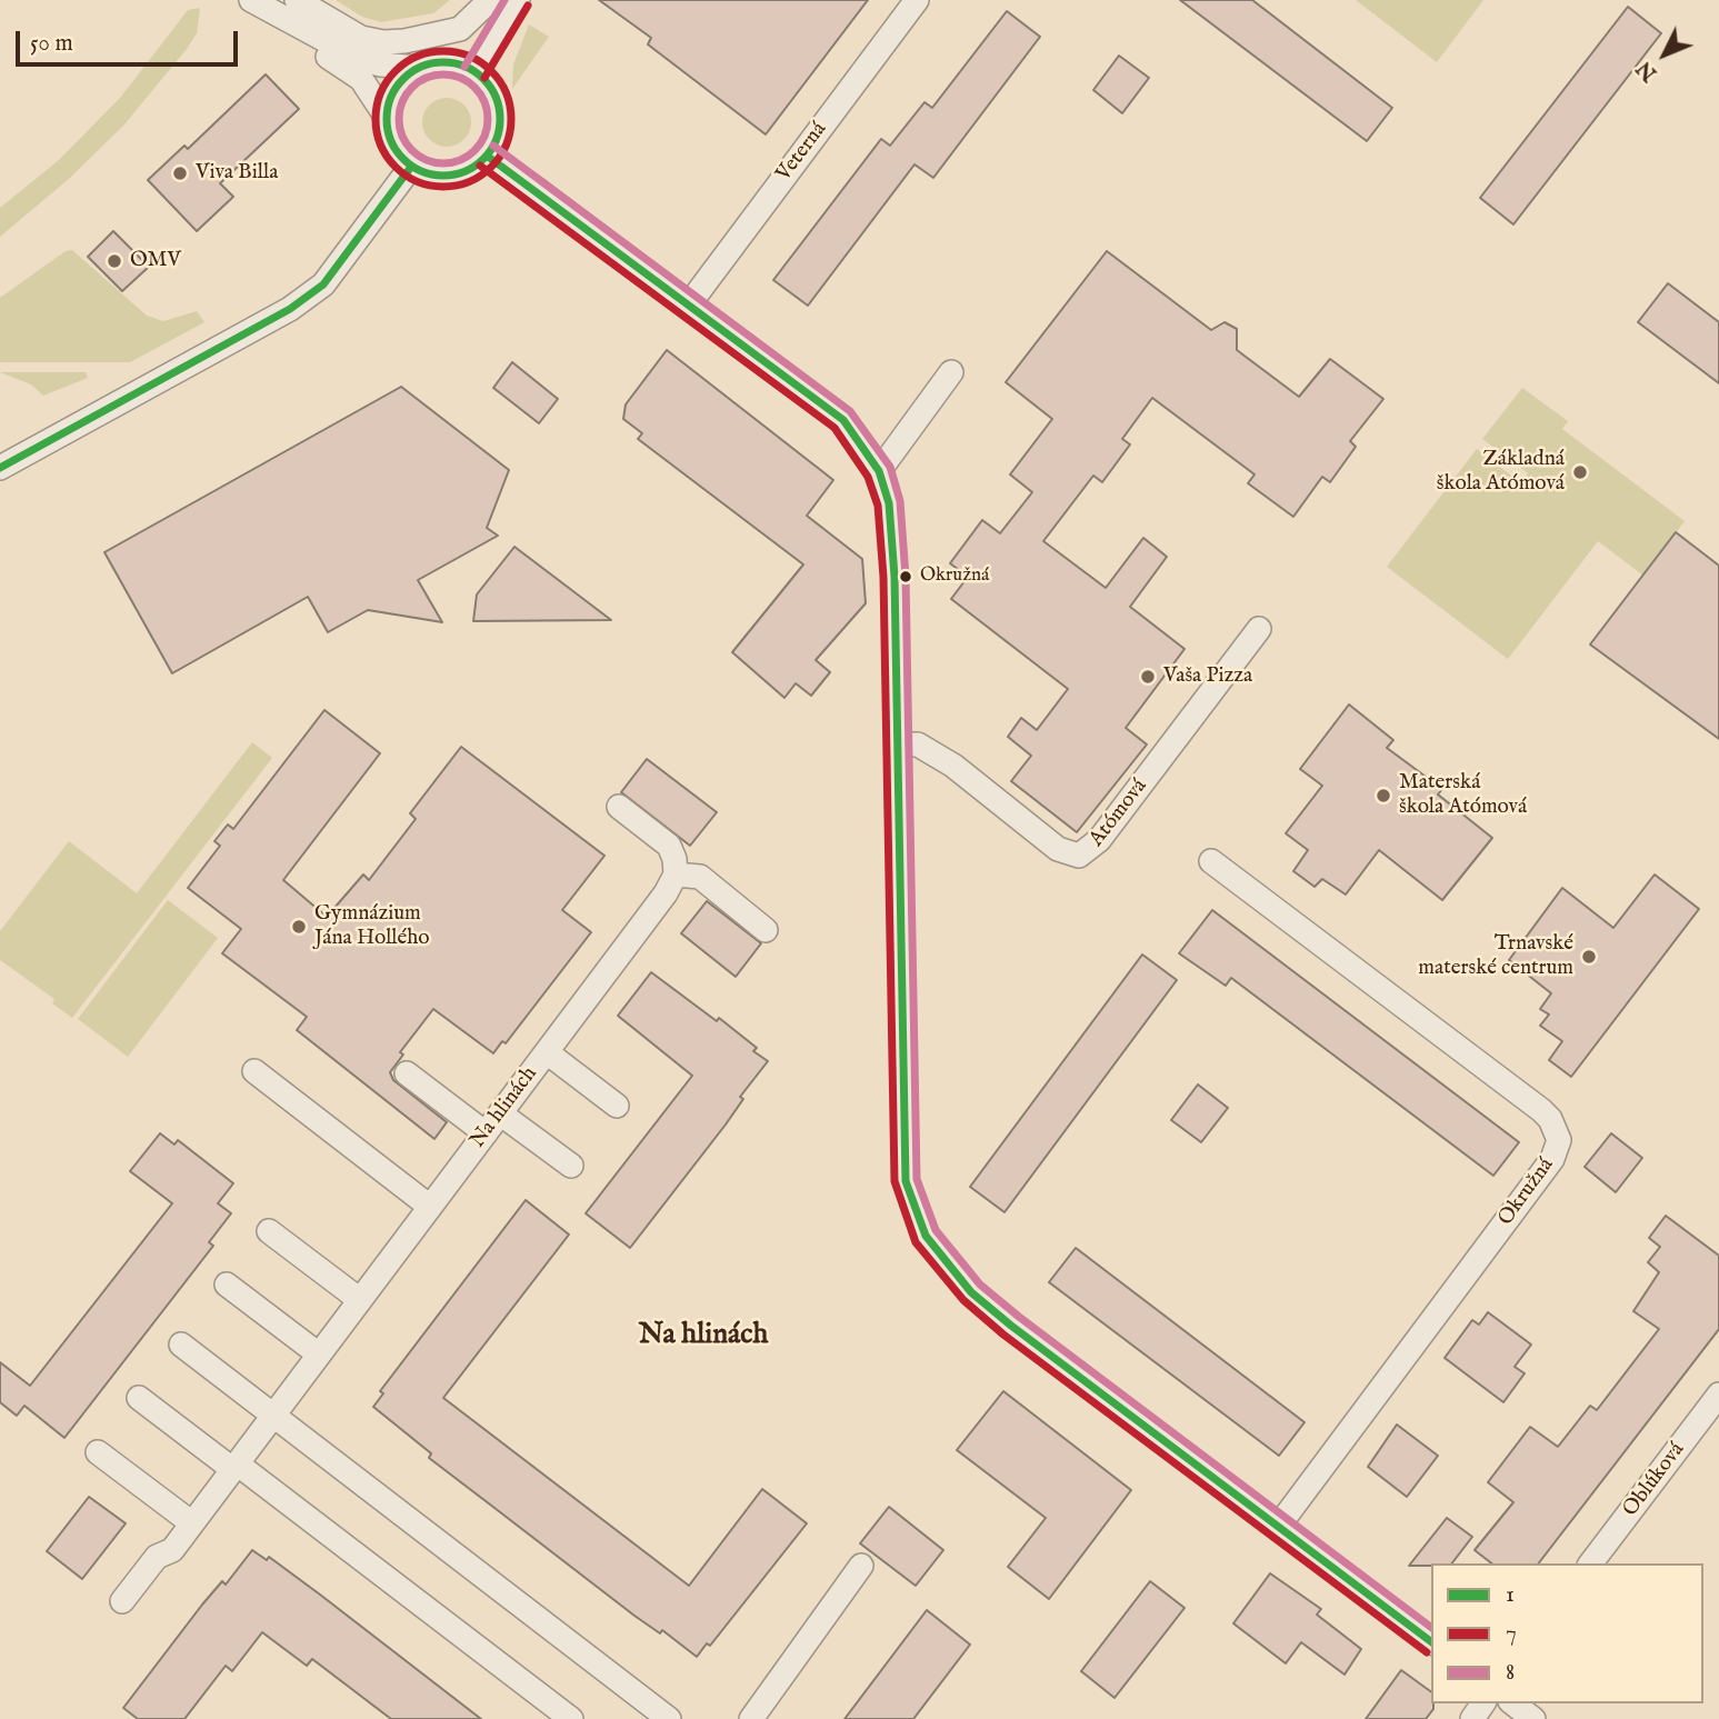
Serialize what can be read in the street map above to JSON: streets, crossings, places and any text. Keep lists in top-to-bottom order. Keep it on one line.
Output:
{"streets":{"street":["Veterná","Atómová","Na hlinách","Okružná","Oblúková"]},"districts":["Na hlinách"],"places":["Viva Billa","OMV","Základná škola Atómová","Okružná","Vaša Pizza","Materská škola Atómová","Gymnázium Jána Hollého","Trnavské materské centrum"],"lines":["transit line 8","transit line 7","transit line 1"],"legend":["1","7","8"],"scale_bar":"50 m","north":"bottom left"}
